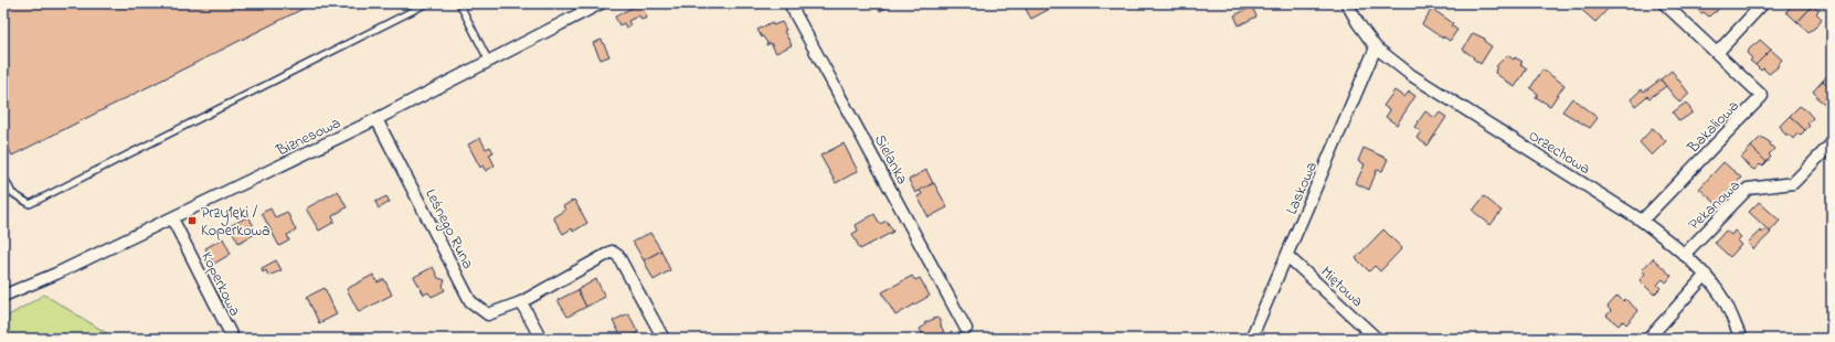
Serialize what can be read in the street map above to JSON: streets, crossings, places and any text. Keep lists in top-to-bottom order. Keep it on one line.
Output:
{"streets":{"street":["Bakaliowa","Biznesowa","Orzechowa","Sielanka","Laskowa","Pekanowa","Leśnego Runa","Koperkowa","Miętowa"]},"crossings":[["Bakaliowa","Orzechowa"],["Biznesowa","Leśnego Runa"],["Biznesowa","Koperkowa"],["Orzechowa","Laskowa"],["Orzechowa","Pekanowa"],["Laskowa","Miętowa"]],"places":{"transit":["Przyłęki / Koperkowa"]}}
